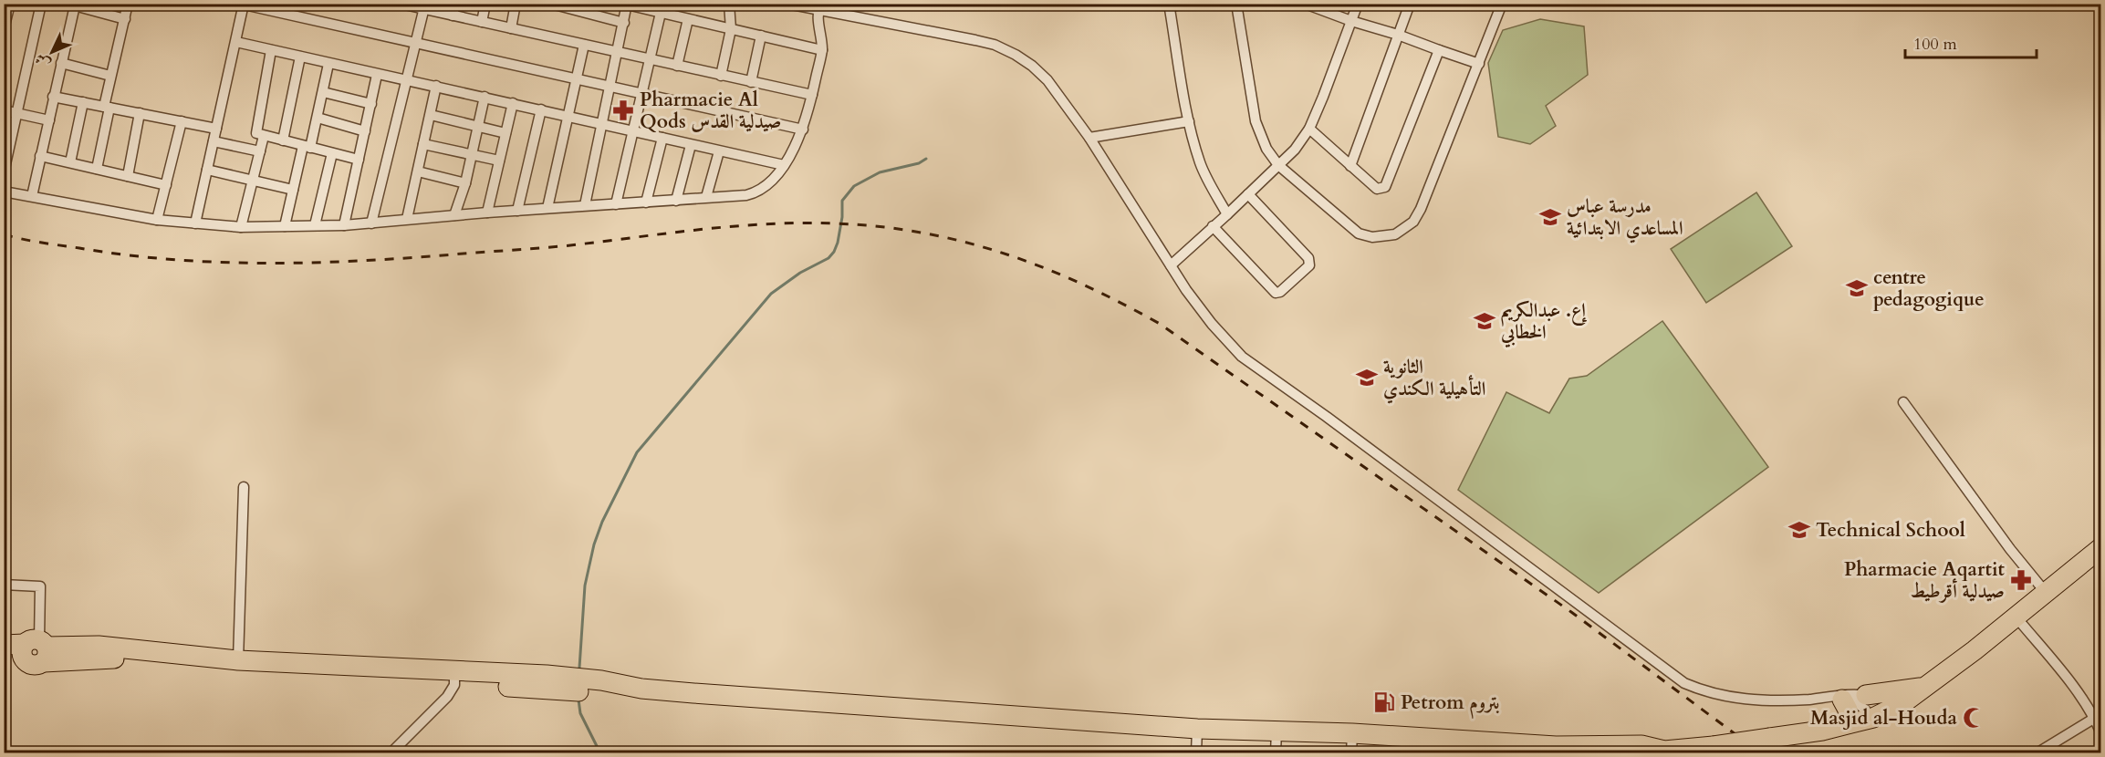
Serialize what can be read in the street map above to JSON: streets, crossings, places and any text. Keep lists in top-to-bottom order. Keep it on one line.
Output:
{"places":{"pharmacy":["Pharmacie Al Qods صيدلية القدس","Pharmacie Aqartit صيدلية أقرطيط"],"school or university":["مدرسة عباس المساعدي الابتدائية","centre pedagogique","إع. عبدالكريم الخطابي","الثانوية التأهيلية الكندي","Technical School"],"fuel station":["Petrom بتروم"],"mosque":["Masjid al-Houda"]},"scale_bar":"100 m","north":"bottom left"}
